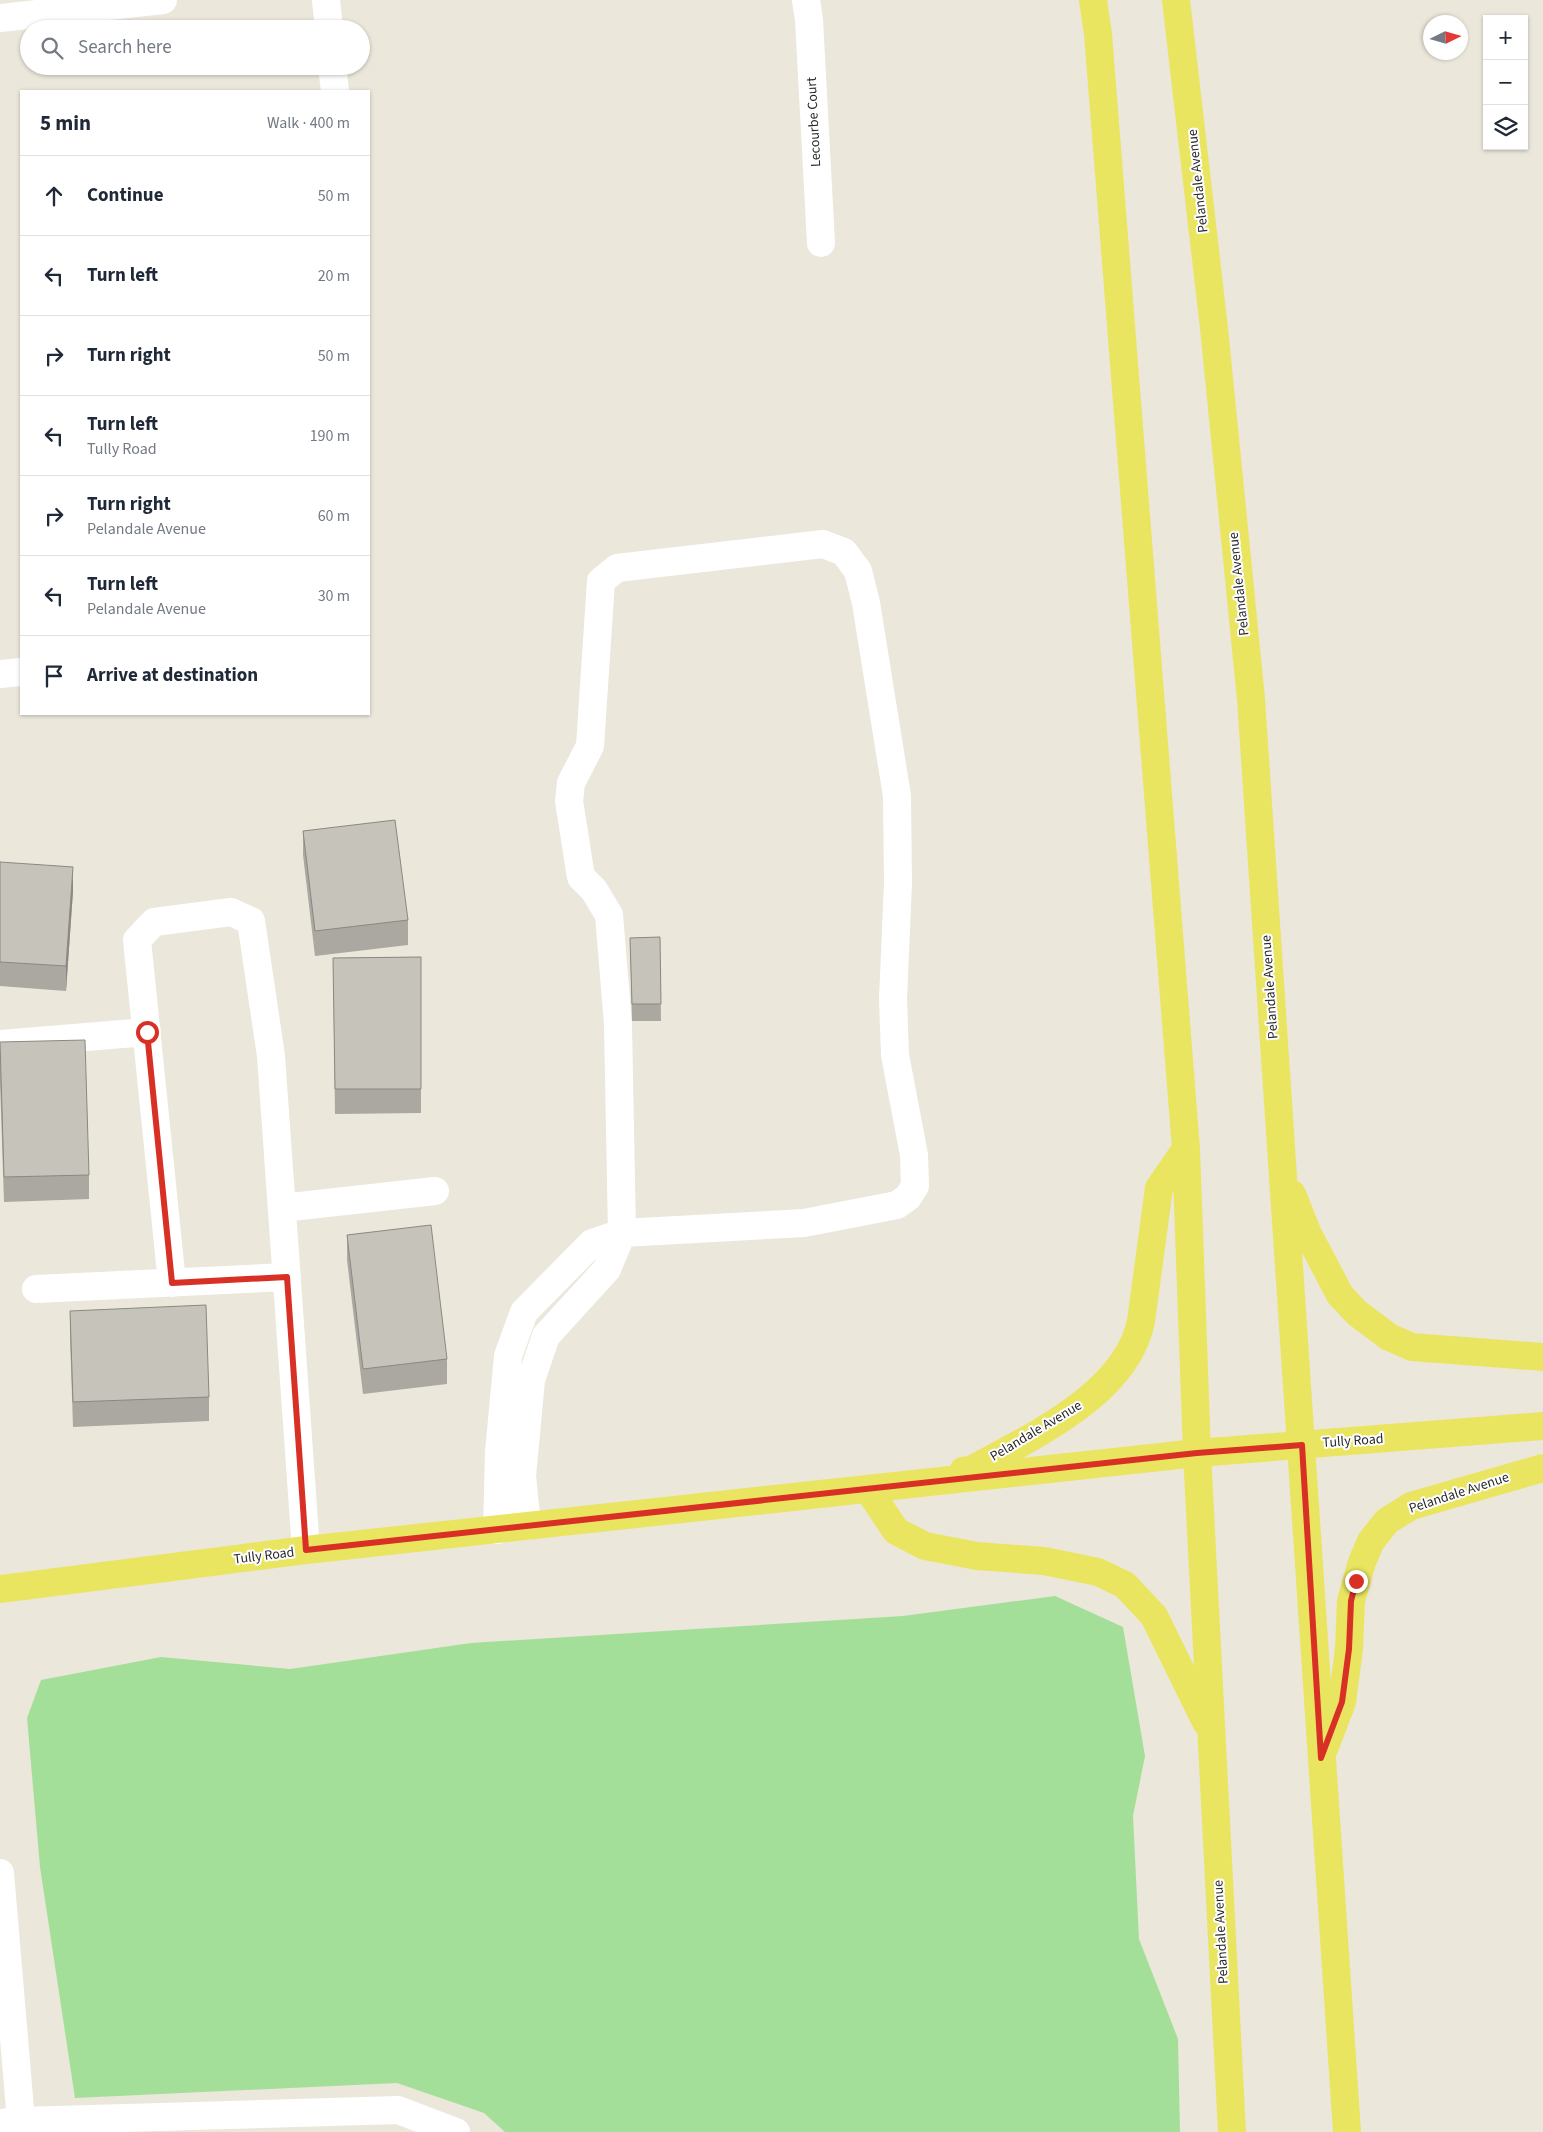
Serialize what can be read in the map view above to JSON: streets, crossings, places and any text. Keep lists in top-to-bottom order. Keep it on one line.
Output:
{"streets":{"main road":["Pelandale Avenue","Tully Road"],"street":["Lecourbe Court"]},"crossings":[["Pelandale Avenue","Tully Road"]],"north":"right","page":{"map_buttons":["+","−"],"search":"Search here","heading":["5 min","Walk · 400 m"],"list":[["Continue","50 m"],["Turn left","20 m"],["Turn right","50 m"],["Turn left","Tully Road","190 m"],["Turn right","Pelandale Avenue","60 m"],["Turn left","Pelandale Avenue","30 m"],"Arrive at destination"]}}
